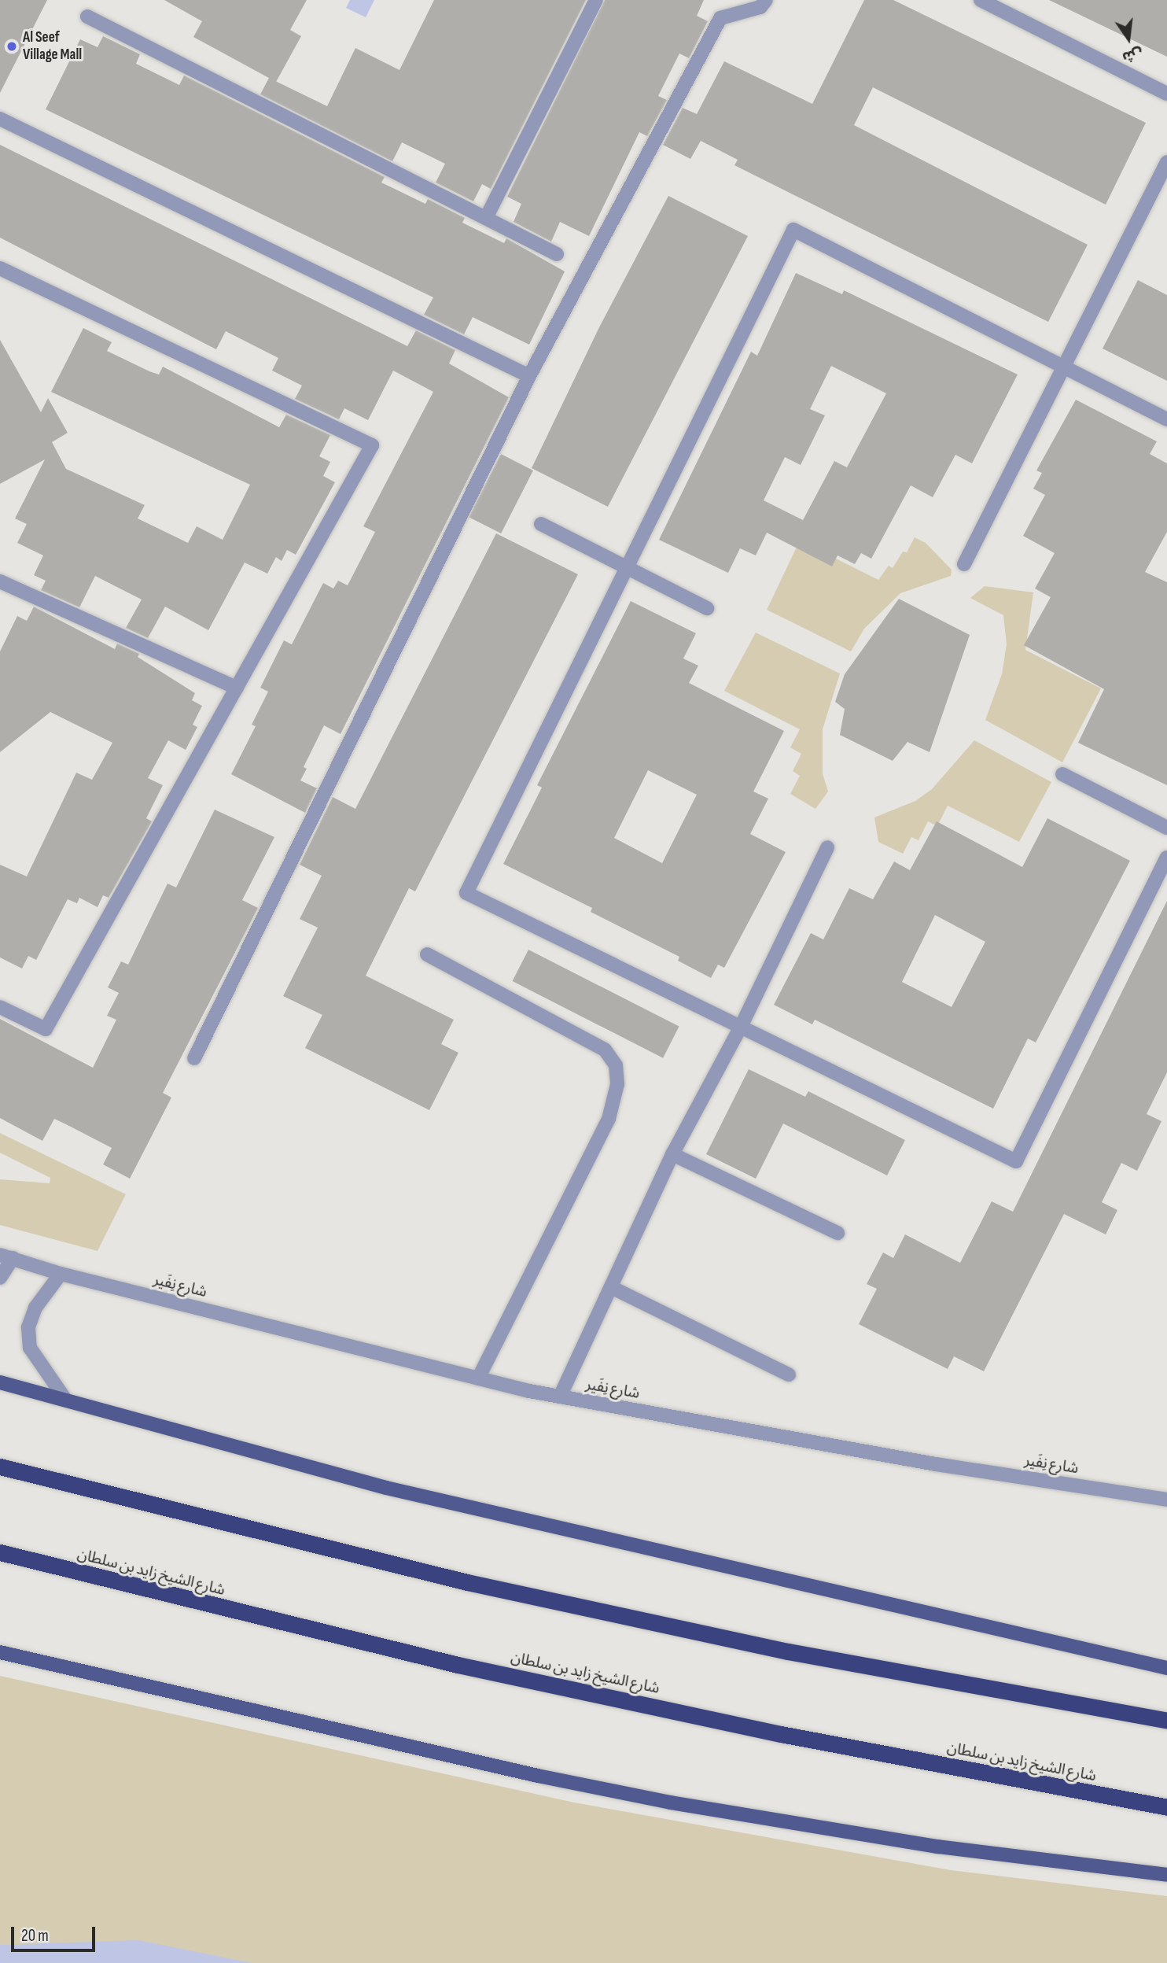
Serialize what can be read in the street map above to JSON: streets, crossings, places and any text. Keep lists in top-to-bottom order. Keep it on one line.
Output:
{"streets":{"highway":["شارع الشيخ زايد بن سلطان"],"street":["شارع نِفَير"]},"places":["Al Seef Village Mall"],"scale_bar":"20 m","north":"bottom"}
